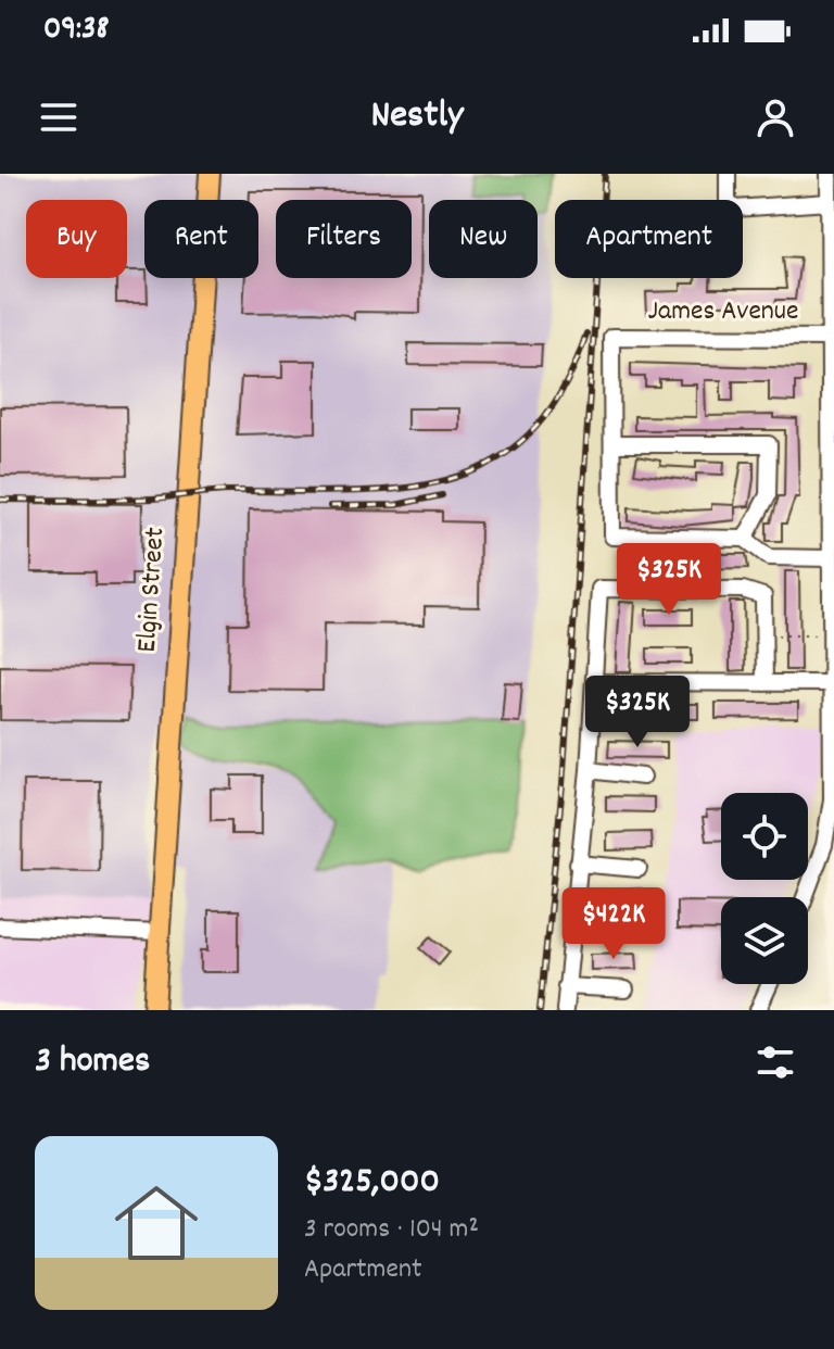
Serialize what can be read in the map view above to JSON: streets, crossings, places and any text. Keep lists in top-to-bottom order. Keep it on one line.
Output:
{"streets":{"main road":["Elgin Street"],"street":["James Avenue"]},"page":{"status":"09:38","header":"Nestly","chip":["Buy","Rent","Filters","New","Apartment"],"price":["$325K","$325K","$422K"],"heading":"3 homes","list":[{"name":"$325,000","note":"3 rooms · 104 m² · Apartment"}]}}
